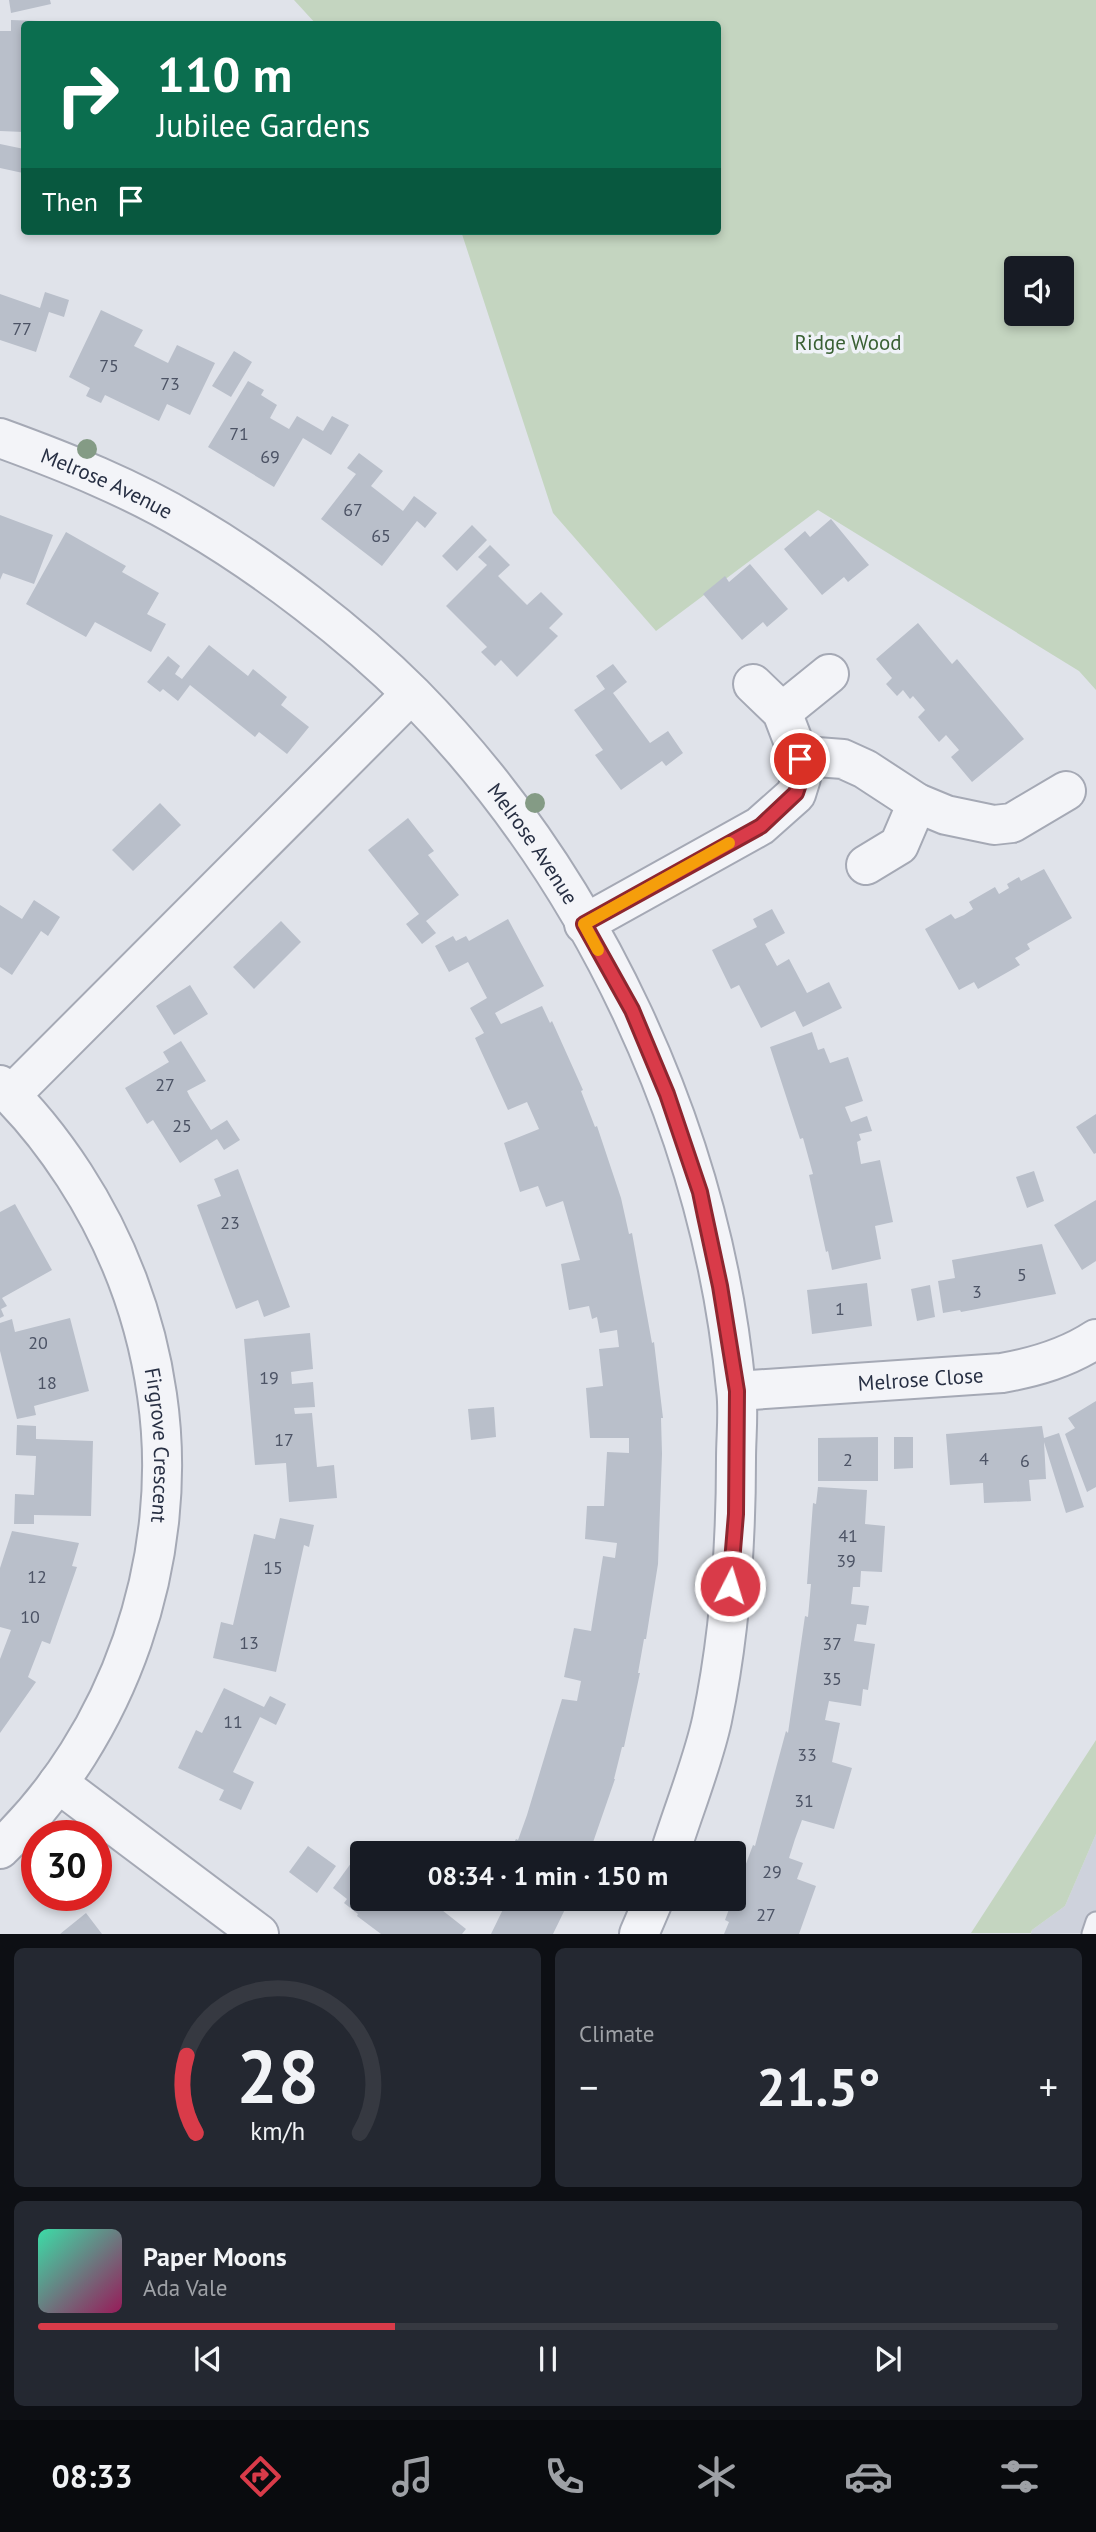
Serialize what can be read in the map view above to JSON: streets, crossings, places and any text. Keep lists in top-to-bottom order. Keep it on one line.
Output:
{"streets":{"street":["Melrose Avenue","Melrose Close","Firgrove Crescent"]},"crossings":[["Melrose Avenue","Melrose Close"]],"parks":["Ridge Wood"],"house_numbers":["77","75","73","71","69","67","65","27","25","23","5","3","1","20","19","18","17","4","2","6","41","39","15","12","10","13","37","35","11","33","31","29","27"],"page":{"turn":["110 m","Jubilee Gardens"],"then":"Then","limit":"30","trip":"08:34 · 1 min · 150 m","tile":"Climate","heat":["−","21.5°","+"],"song":["Paper Moons","Ada Vale"],"tabs":"08:33","gauge":["28","km/h"]}}
